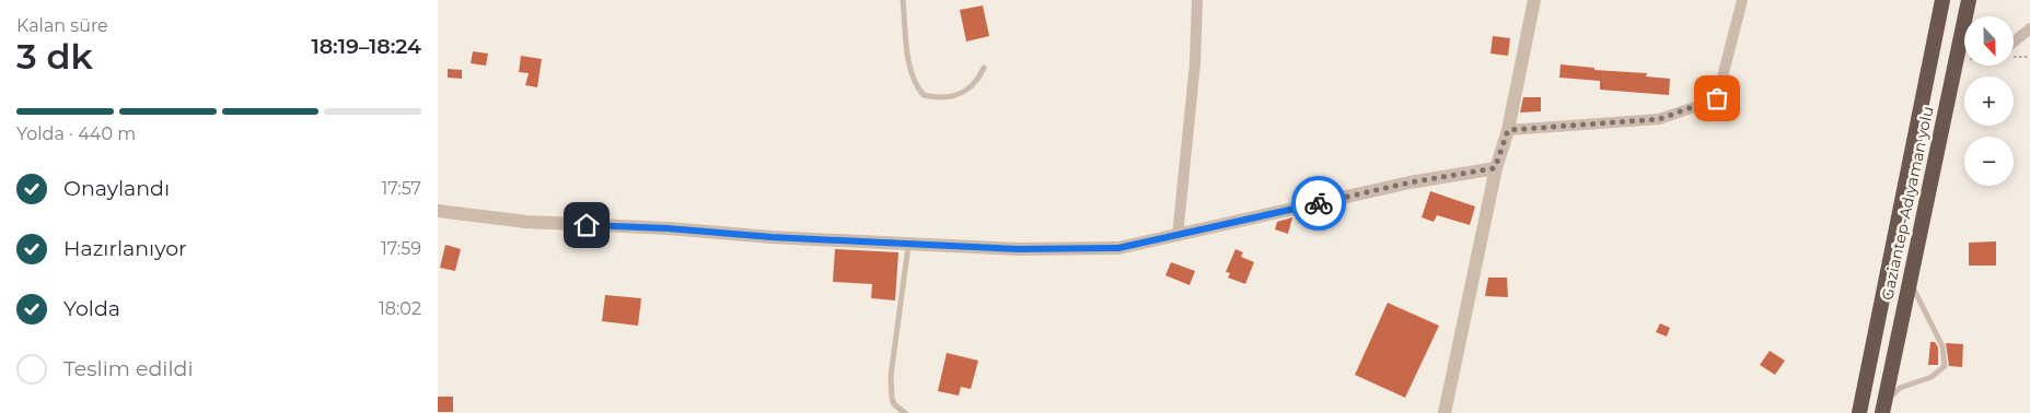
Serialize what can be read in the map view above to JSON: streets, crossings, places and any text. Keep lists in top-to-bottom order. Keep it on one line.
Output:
{"streets":{"highway":["Gaziantep-Adıyaman yolu"]},"north":"bottom","page":{"heading":["3 dk","Kalan süre","18:19–18:24"],"map_buttons":["+","−"],"bar":"Yolda · 440 m","list":[["Onaylandı","17:57"],["Hazırlanıyor","17:59"],["Yolda","18:02"],"Teslim edildi"]}}
